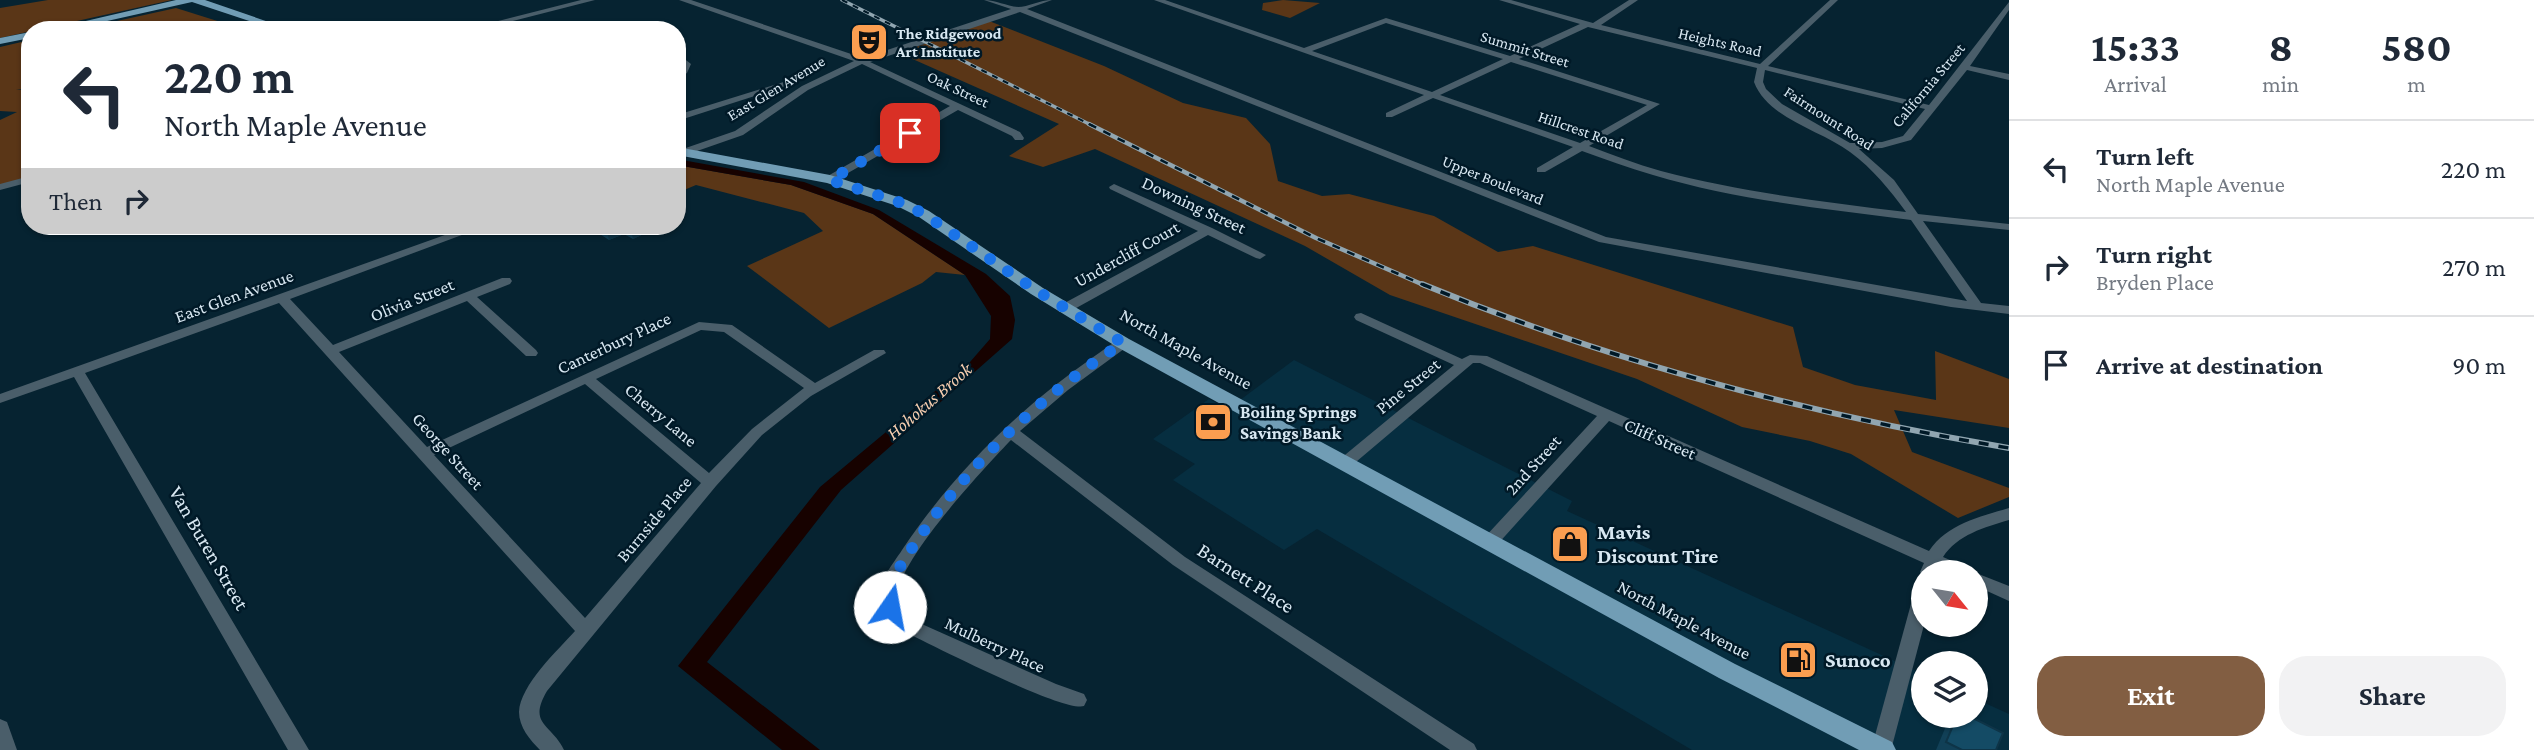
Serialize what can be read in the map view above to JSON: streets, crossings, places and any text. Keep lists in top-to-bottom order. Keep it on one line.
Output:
{"streets":{"main road":["North Maple Avenue"],"street":["Heights Road","Summit Street","California Street","East Glen Avenue","Oak Street","Fairmount Road","Hillcrest Road","Upper Boulevard","Downing Street","Undercliff Court","Olivia Street","Canterbury Place","Pine Street","Cherry Lane","Cliff Street","George Street","2nd Street","Burnside Place","Van Buren Street","Barnett Place","Mulberry Place"]},"crossings":[["Heights Road","California Street"],["Heights Road","Fairmount Road"],["Summit Street","Hillcrest Road"],["California Street","Fairmount Road"],["East Glen Avenue","Oak Street"],["East Glen Avenue","Upper Boulevard"],["East Glen Avenue","George Street"],["East Glen Avenue","Van Buren Street"],["Fairmount Road","Hillcrest Road"],["Fairmount Road","Upper Boulevard"],["Downing Street","Undercliff Court"],["Undercliff Court","North Maple Avenue"],["Olivia Street","George Street"],["Canterbury Place","Cherry Lane"],["Canterbury Place","George Street"],["Canterbury Place","Burnside Place"],["North Maple Avenue","Pine Street"],["North Maple Avenue","2nd Street"],["North Maple Avenue","Mulberry Place"],["Pine Street","Cliff Street"],["Cherry Lane","Burnside Place"],["Cliff Street","2nd Street"],["George Street","Burnside Place"],["Barnett Place","Mulberry Place"]],"water":["Hohokus Brook"],"places":{"theatre":["The Ridgewood Art Institute"],"bank":["Boiling Springs Savings Bank"],"shop":["Mavis Discount Tire"],"fuel station":["Sunoco"]},"north":"bottom right","page":{"eta":["15:33","Arrival","8","min","580","m"],"turn":["220 m","North Maple Avenue"],"list":[{"name":"Turn left","note":"North Maple Avenue","value":"220 m"},{"name":"Turn right","note":"Bryden Place","value":"270 m"},{"name":"Arrive at destination","value":"90 m"}],"then":"Then","buttons":["Exit","Share"]}}
